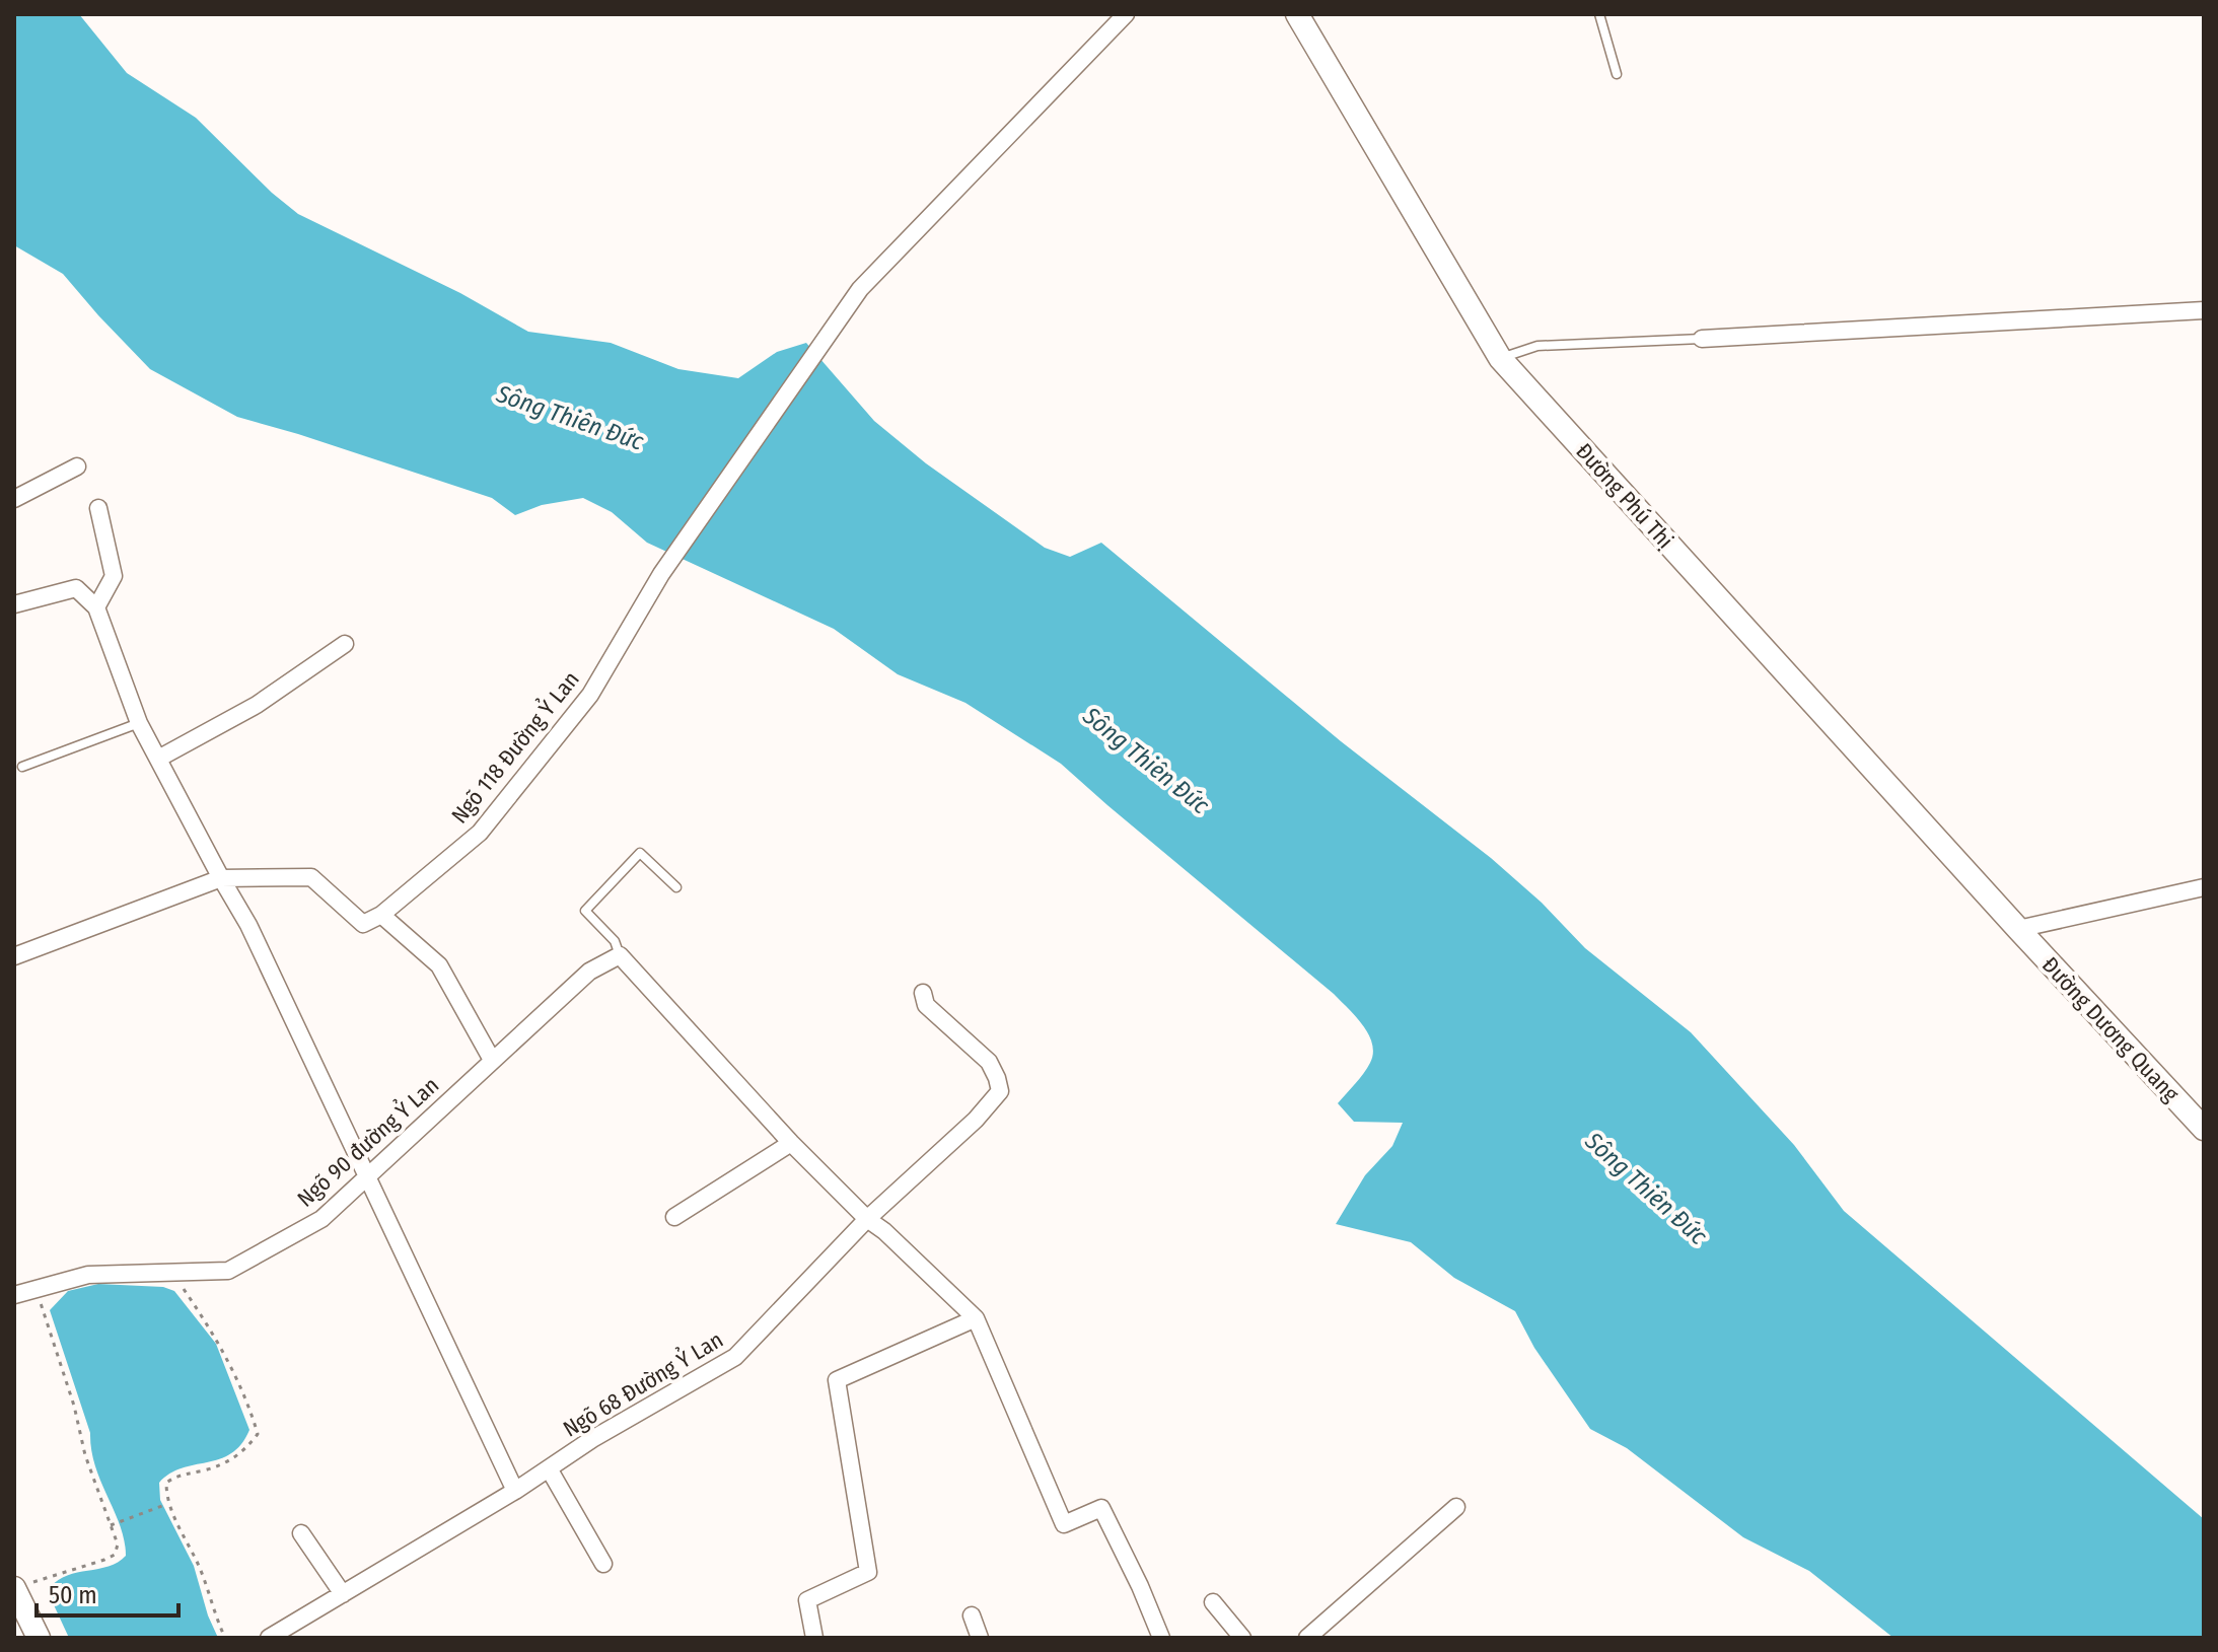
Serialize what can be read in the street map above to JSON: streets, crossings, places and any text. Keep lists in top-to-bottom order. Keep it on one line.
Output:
{"streets":{"street":["Đường Phú Thị","Ngõ 118 Đường Ỷ Lan","Đường Dương Quang","Ngõ 90 đường Ỷ Lan","Ngõ 68 Đường Ỷ Lan"]},"crossings":[["Đường Phú Thị","Đường Dương Quang"]],"water":["Sông Thiên Đức"],"scale_bar":"50 m"}
